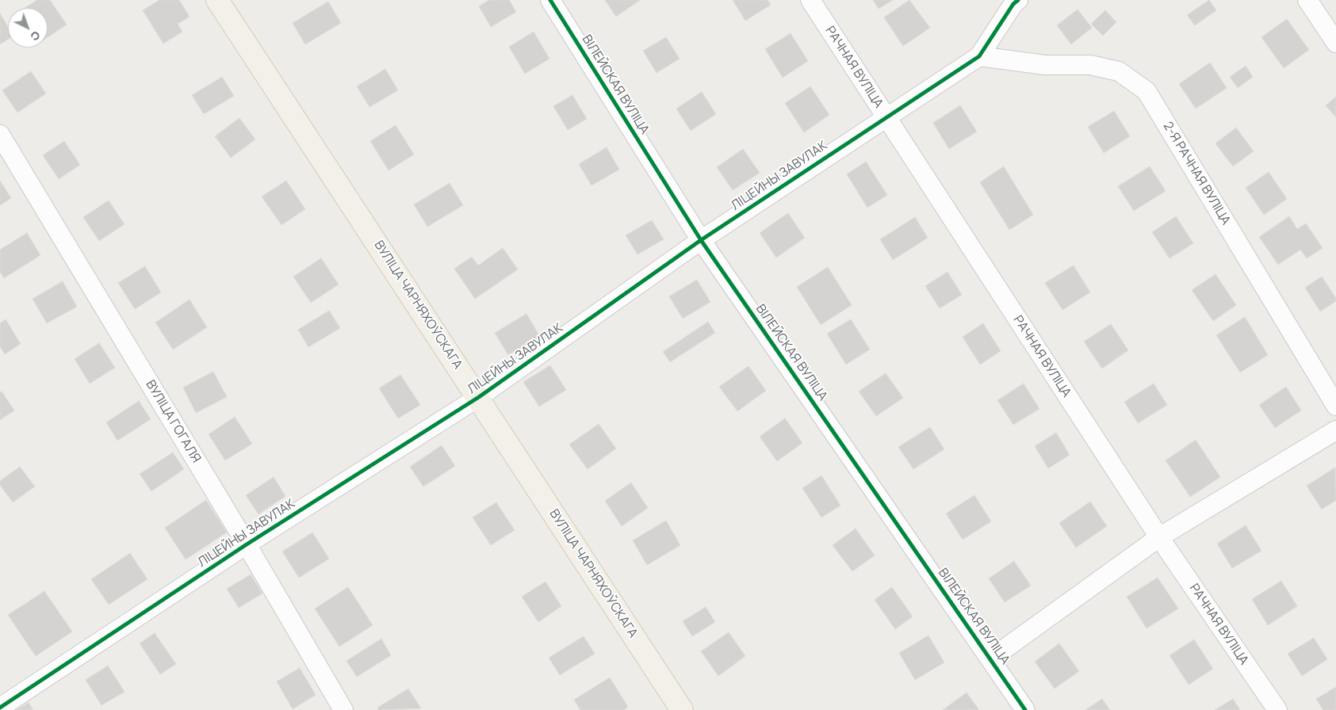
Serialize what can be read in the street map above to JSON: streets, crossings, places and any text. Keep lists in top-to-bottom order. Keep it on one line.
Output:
{"streets":{"main road":["ВУЛІЦА ЧАРНЯХОЎСКАГА"],"street":["РАЧНАЯ ВУЛІЦА","ВІЛЕЙСКАЯ ВУЛІЦА","2-Я РАЧНАЯ ВУЛІЦА","ЛІЦЕЙНЫ ЗАВУЛАК","ВУЛІЦА ГОГАЛЯ"]},"crossings":[["РАЧНАЯ ВУЛІЦА","ЛІЦЕЙНЫ ЗАВУЛАК"],["ВІЛЕЙСКАЯ ВУЛІЦА","ЛІЦЕЙНЫ ЗАВУЛАК"],["2-Я РАЧНАЯ ВУЛІЦА","ЛІЦЕЙНЫ ЗАВУЛАК"],["ЛІЦЕЙНЫ ЗАВУЛАК","ВУЛІЦА ЧАРНЯХОЎСКАГА"],["ЛІЦЕЙНЫ ЗАВУЛАК","ВУЛІЦА ГОГАЛЯ"]],"north":"bottom right"}
